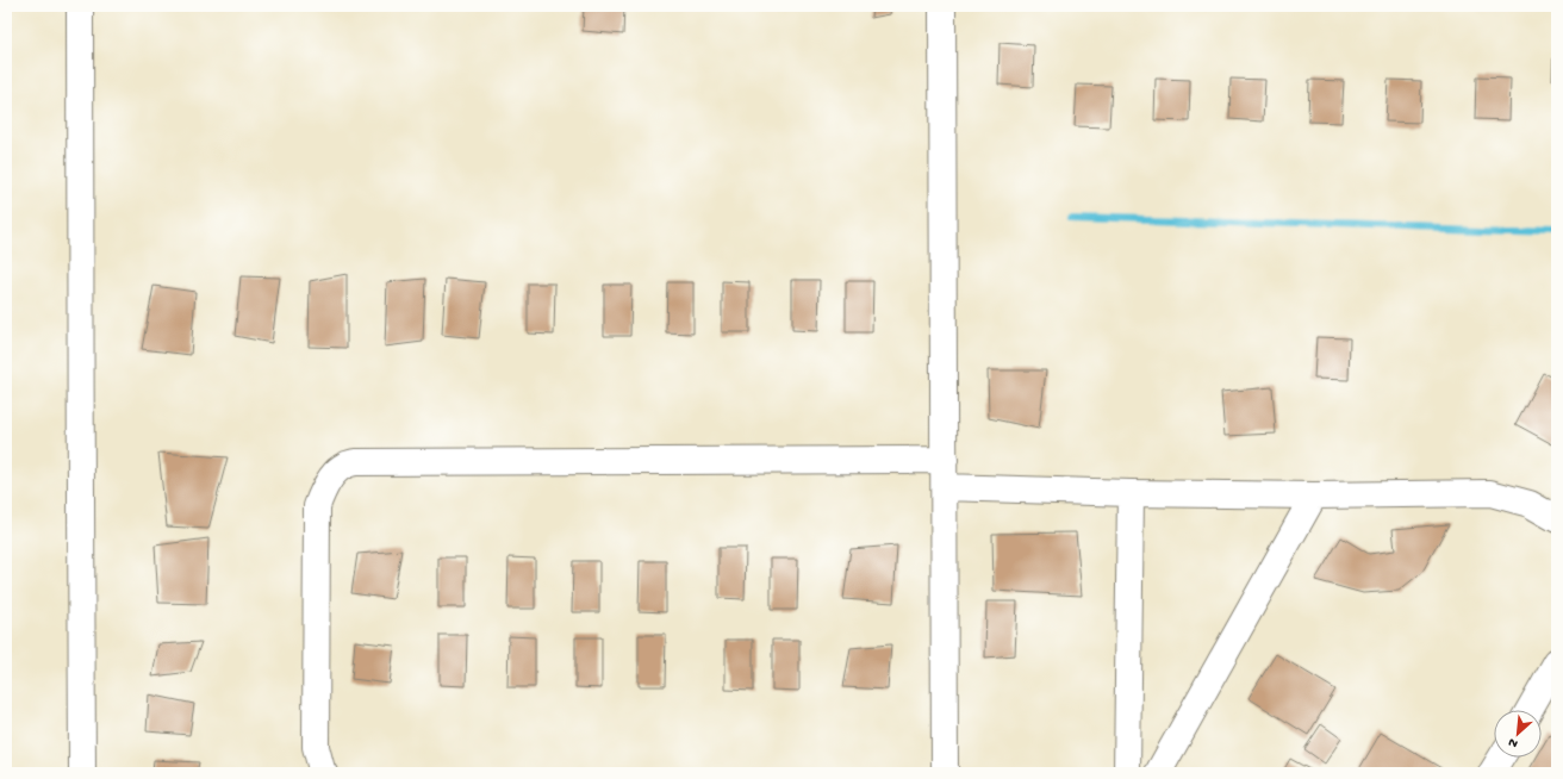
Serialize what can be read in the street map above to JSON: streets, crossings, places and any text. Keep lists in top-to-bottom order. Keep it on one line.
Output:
{"north":"bottom left"}
